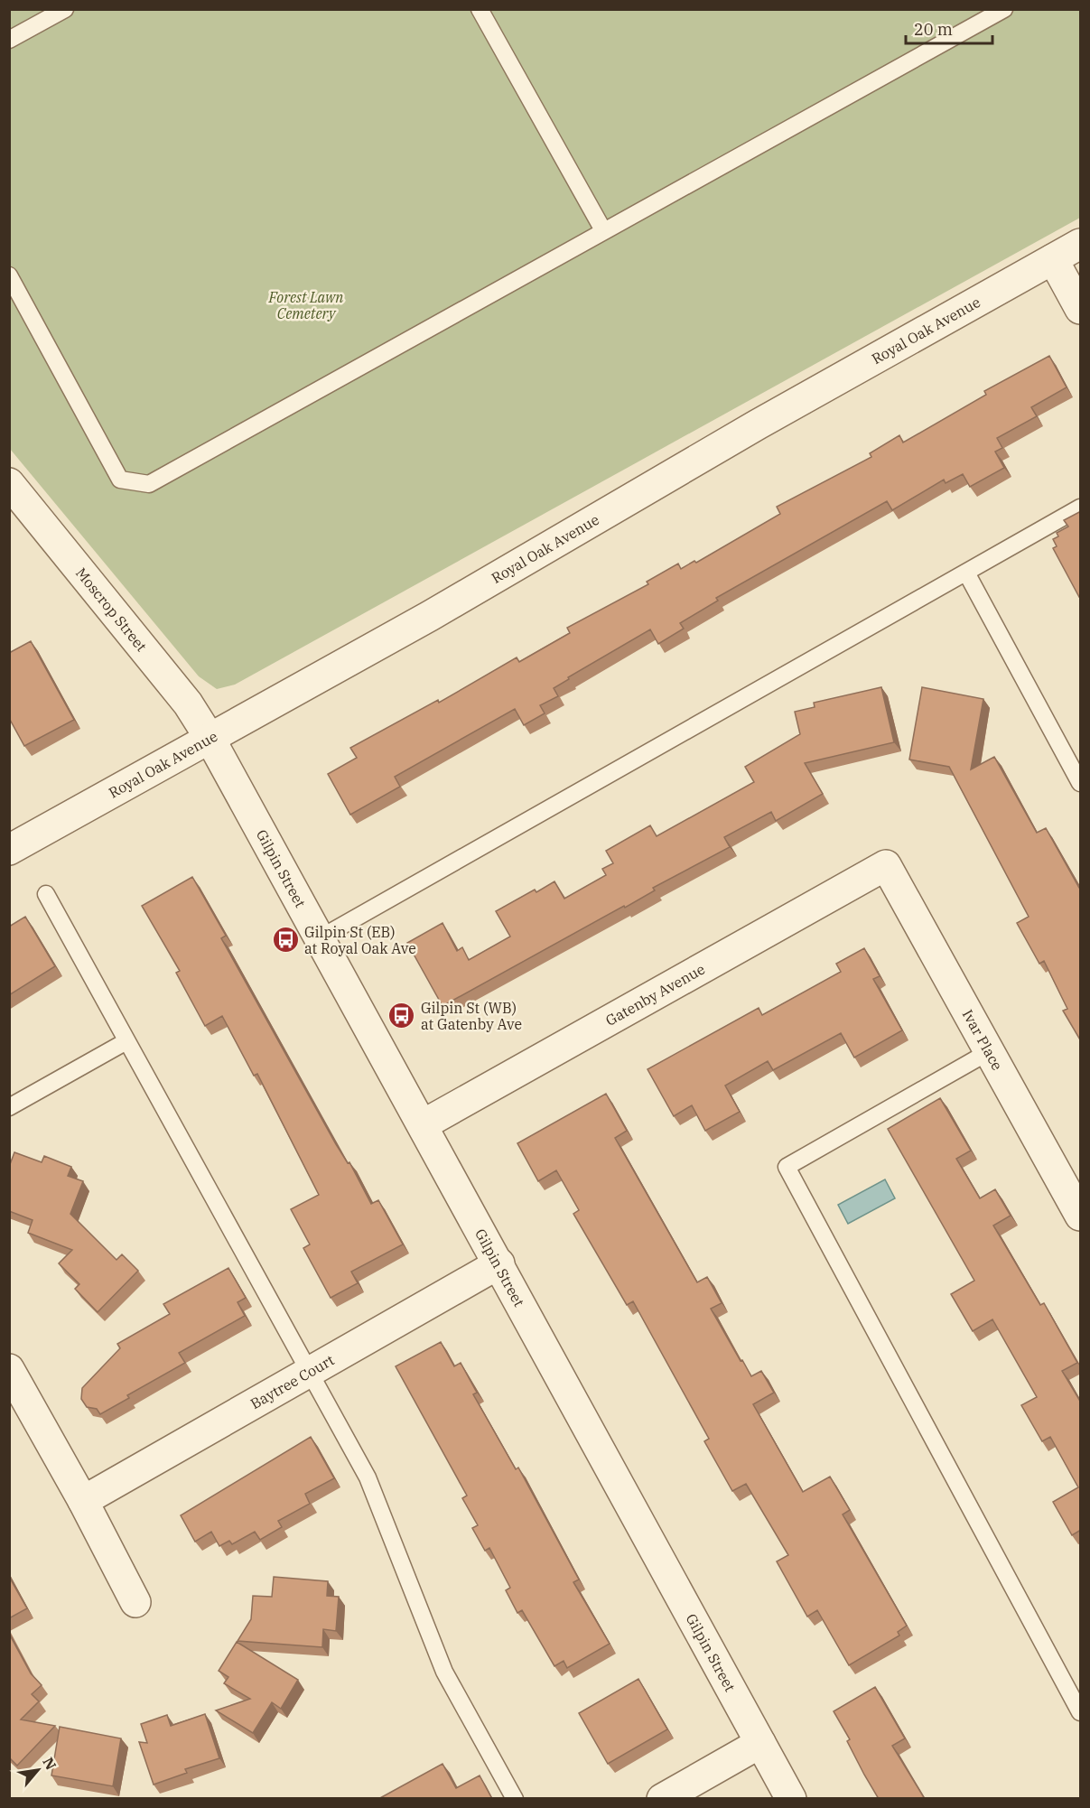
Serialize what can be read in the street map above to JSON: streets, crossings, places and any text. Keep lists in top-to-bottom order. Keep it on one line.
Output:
{"streets":{"street":["Royal Oak Avenue","Moscrop Street","Gilpin Street","Gatenby Avenue","Ivar Place","Baytree Court"]},"crossings":[["Royal Oak Avenue","Moscrop Street"],["Royal Oak Avenue","Gilpin Street"],["Moscrop Street","Gilpin Street"],["Gilpin Street","Gatenby Avenue"],["Gilpin Street","Baytree Court"],["Gatenby Avenue","Ivar Place"]],"parks":["Forest Lawn Cemetery"],"places":{"bus stop":["Gilpin St (EB) at Royal Oak Ave","Gilpin St (WB) at Gatenby Ave"]},"scale_bar":"20 m","north":"top right"}
